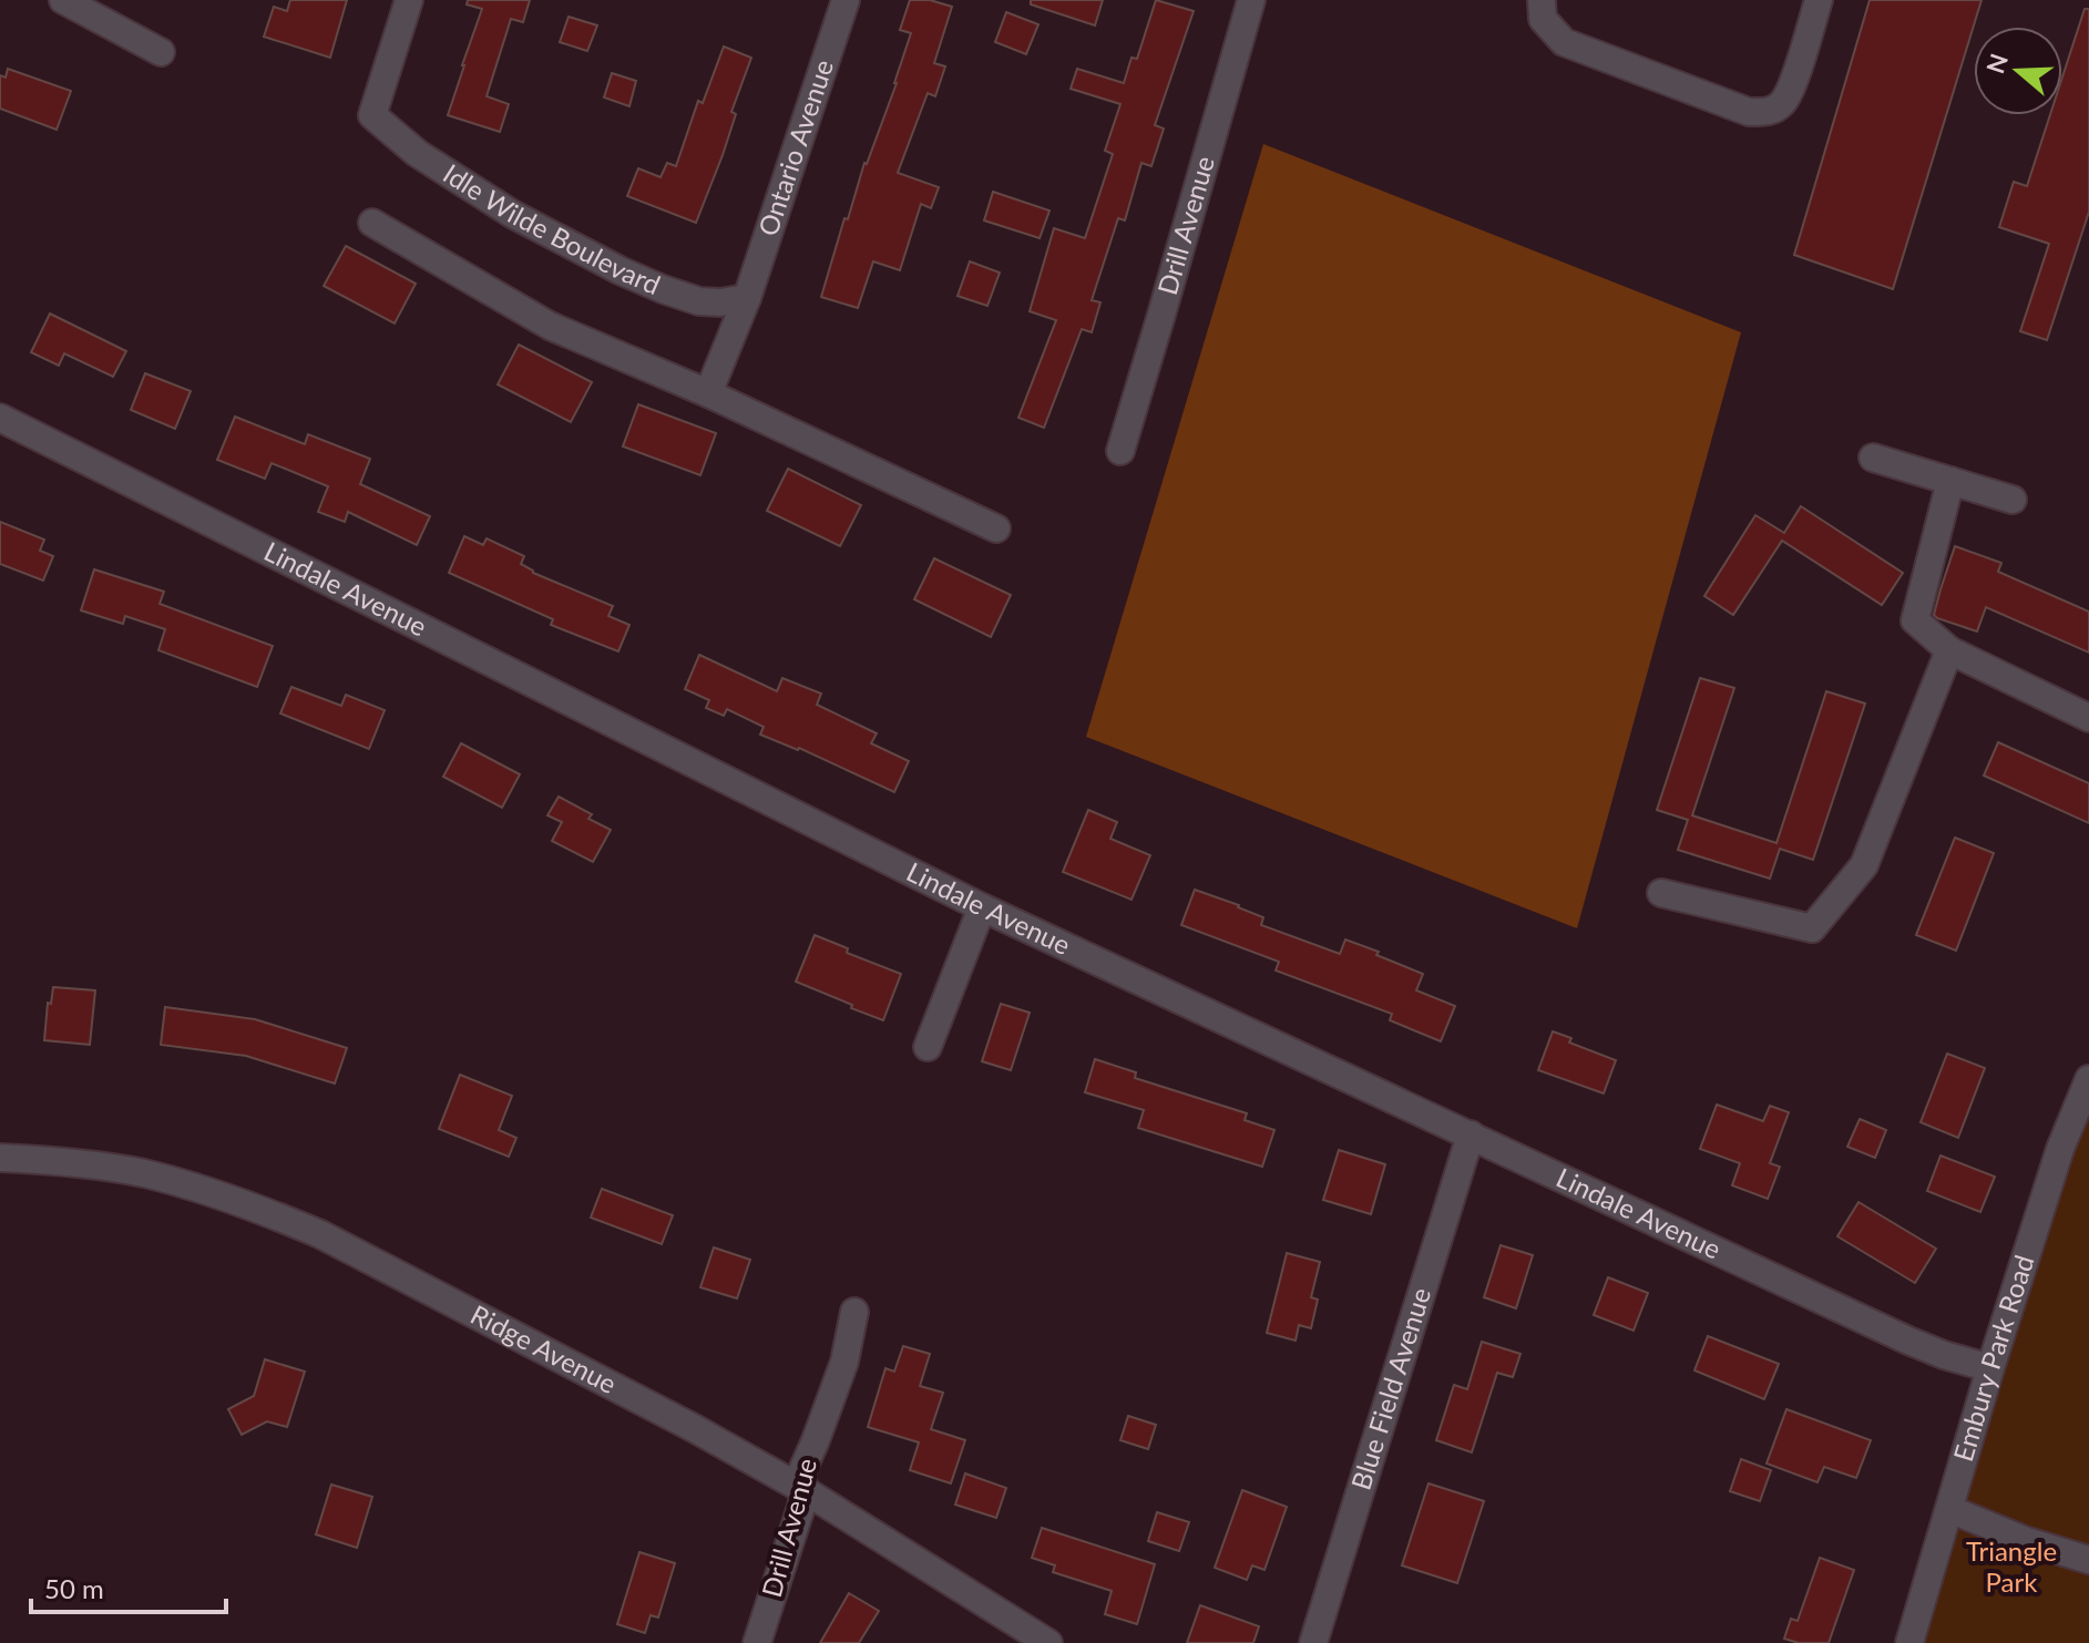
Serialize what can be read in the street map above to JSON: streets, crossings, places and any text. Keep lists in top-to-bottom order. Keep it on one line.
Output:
{"streets":{"street":["Ontario Avenue","Drill Avenue","Idle Wilde Boulevard","Lindale Avenue","Ridge Avenue","Embury Park Road","Blue Field Avenue"]},"crossings":[["Ontario Avenue","Idle Wilde Boulevard"],["Drill Avenue","Ridge Avenue"],["Lindale Avenue","Embury Park Road"],["Lindale Avenue","Blue Field Avenue"]],"parks":["Triangle Park"],"scale_bar":"50 m","north":"left"}
